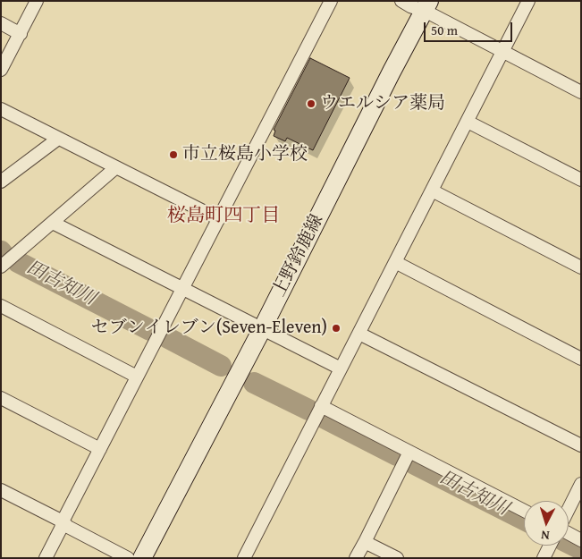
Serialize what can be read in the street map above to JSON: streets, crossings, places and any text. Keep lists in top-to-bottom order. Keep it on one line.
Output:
{"streets":{"main road":["上野鈴鹿線"]},"districts":["桜島町四丁目"],"water":["田古知川"],"places":["ウエルシア薬局","市立桜島小学校","セブンイレブン(Seven-Eleven)"],"scale_bar":"50 m","north":"bottom"}
